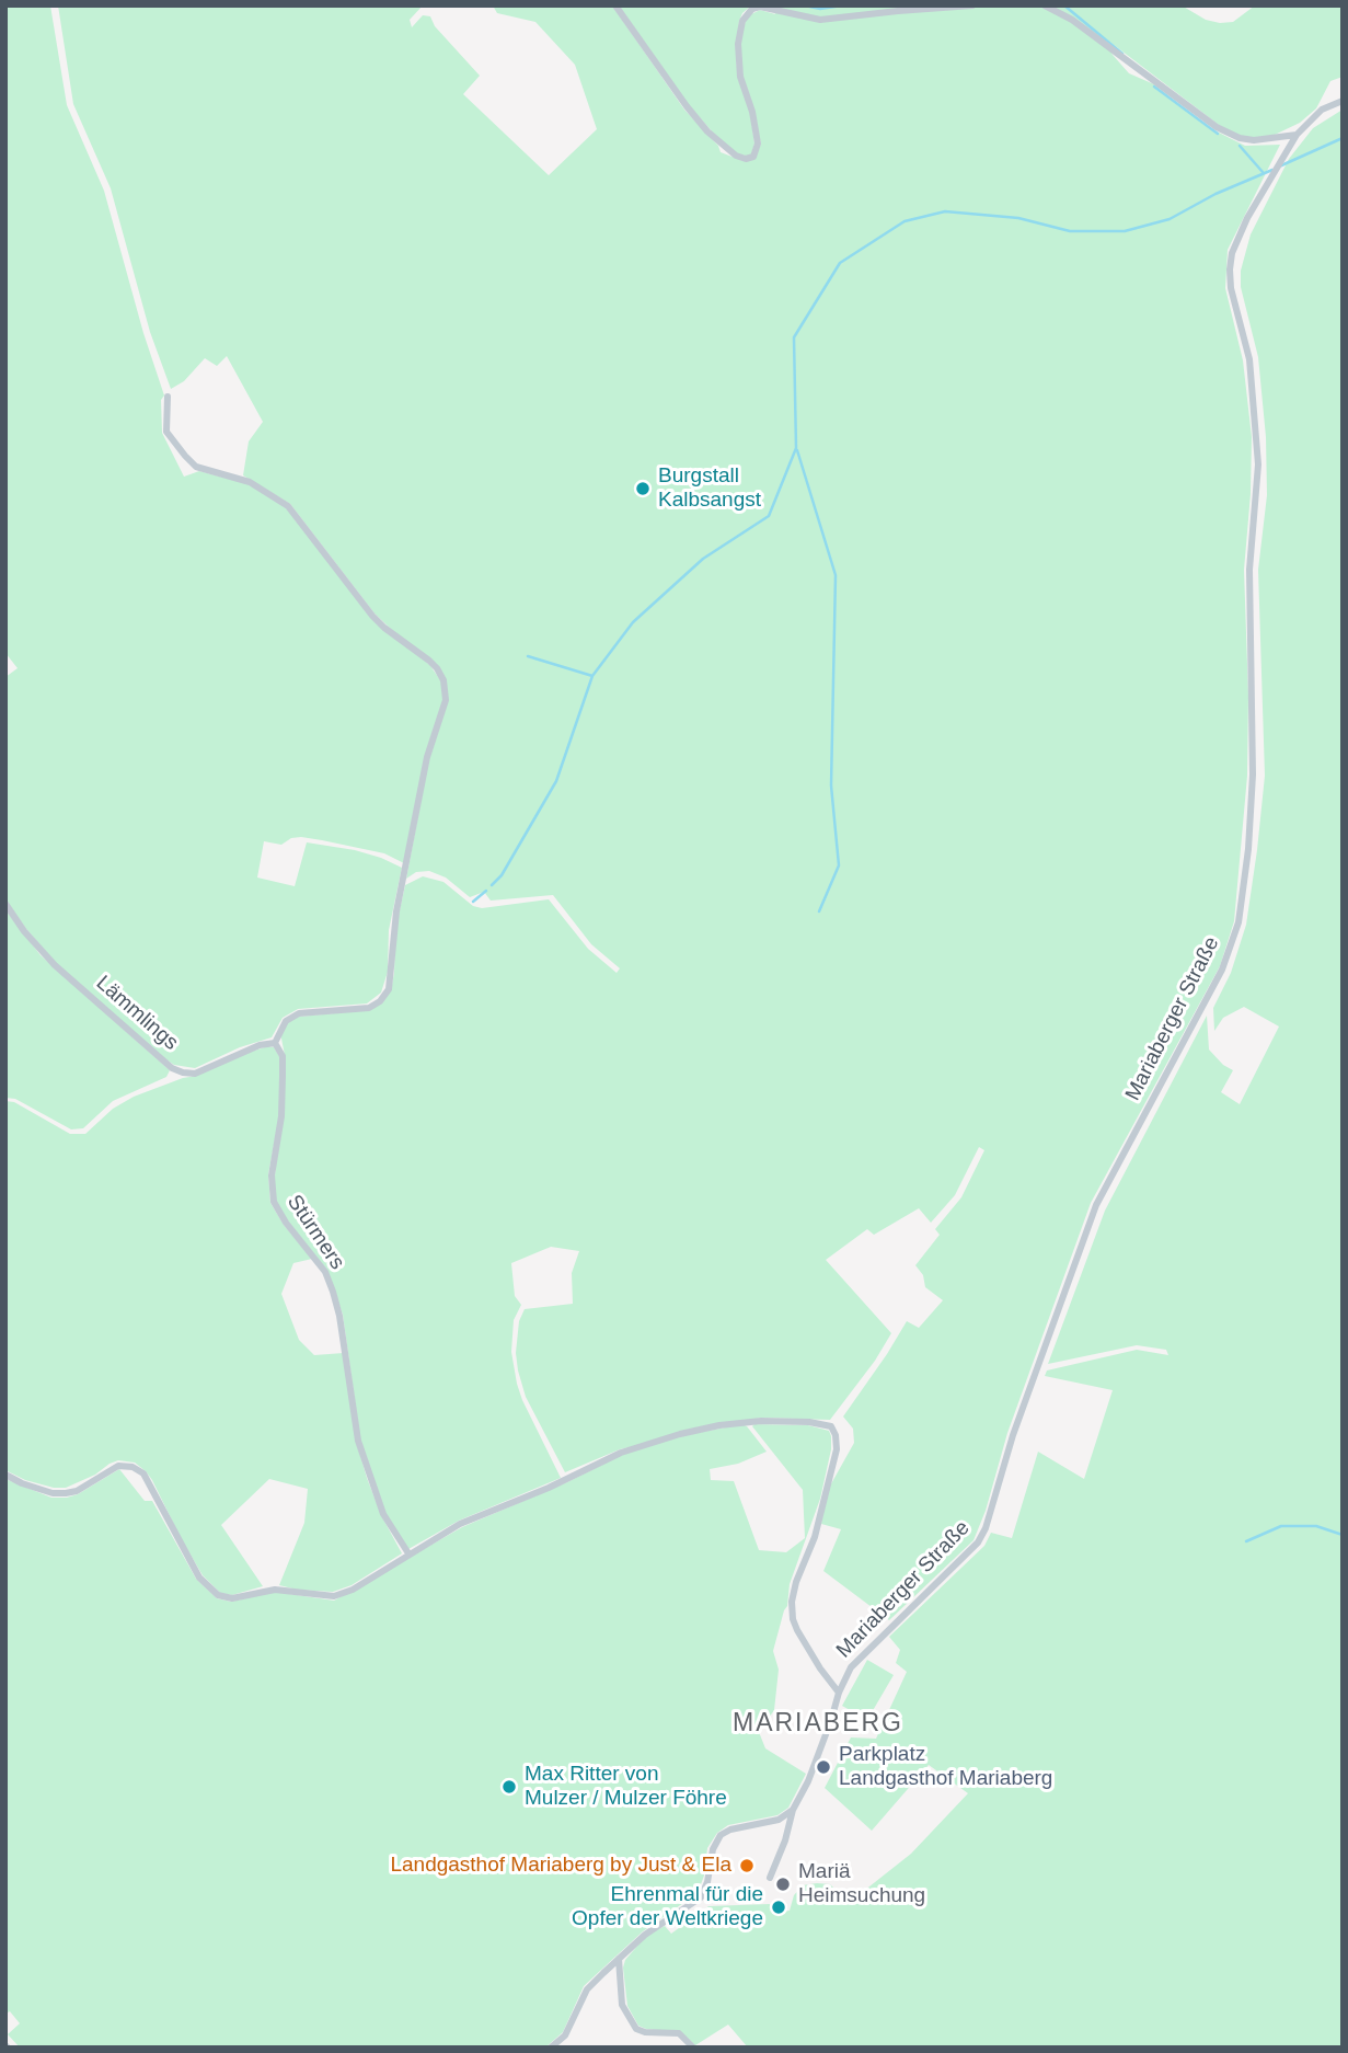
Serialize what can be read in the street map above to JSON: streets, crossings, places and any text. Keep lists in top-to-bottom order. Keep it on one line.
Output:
{"streets":{"street":["Lämmlings","Mariaberger Straße","Stürmers"]},"crossings":[["Lämmlings","Stürmers"]],"districts":["MARIABERG"],"places":["Burgstall Kalbsangst","Parkplatz Landgasthof Mariaberg","Max Ritter von Mulzer / Mulzer Föhre","Landgasthof Mariaberg by Just & Ela","Mariä Heimsuchung","Ehrenmal für die Opfer der Weltkriege"]}
